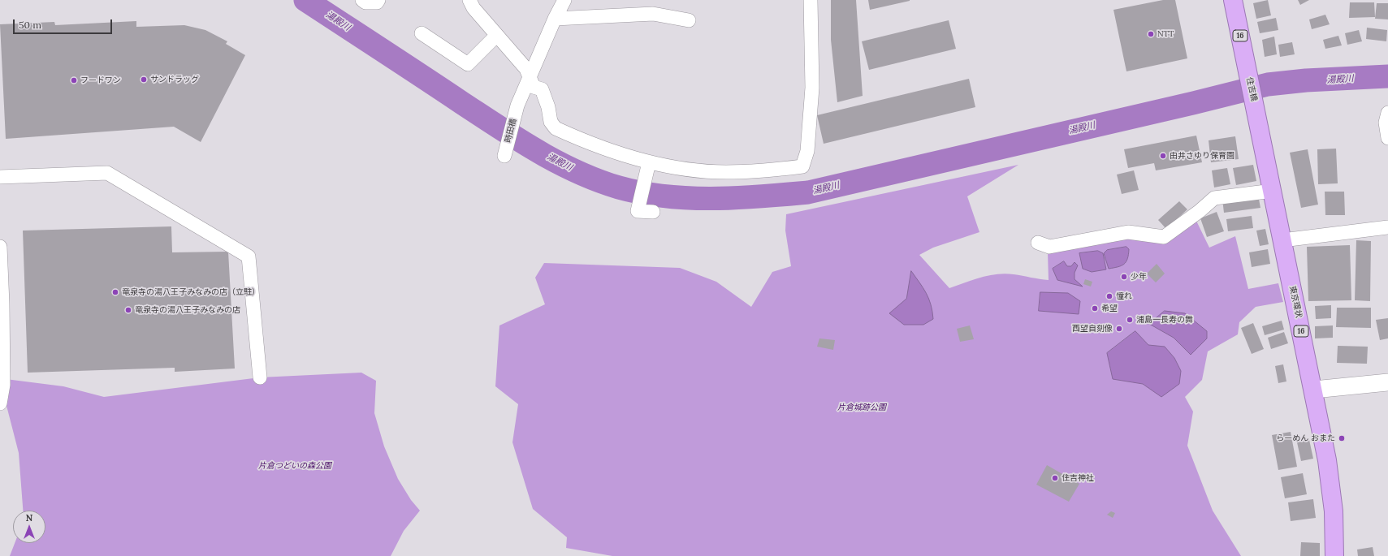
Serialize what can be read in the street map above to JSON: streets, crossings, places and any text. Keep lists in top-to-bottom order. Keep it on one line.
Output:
{"streets":{"highway":["16","住吉橋","東京環状"],"street":["時田橋"]},"crossings":[["住吉橋","東京環状"]],"water":["湯殿川"],"parks":["片倉城跡公園","片倉つどいの森公園"],"places":["NTT","サンドラッグ","フードワン","由井さゆり保育園","少年","竜泉寺の湯八王子みなみの店（立駐）","憧れ","希望","竜泉寺の湯八王子みなみの店","浦島一長寿の舞","西望自刻像","らーめん おまた","住吉神社"],"scale_bar":"50 m","north":"top"}
